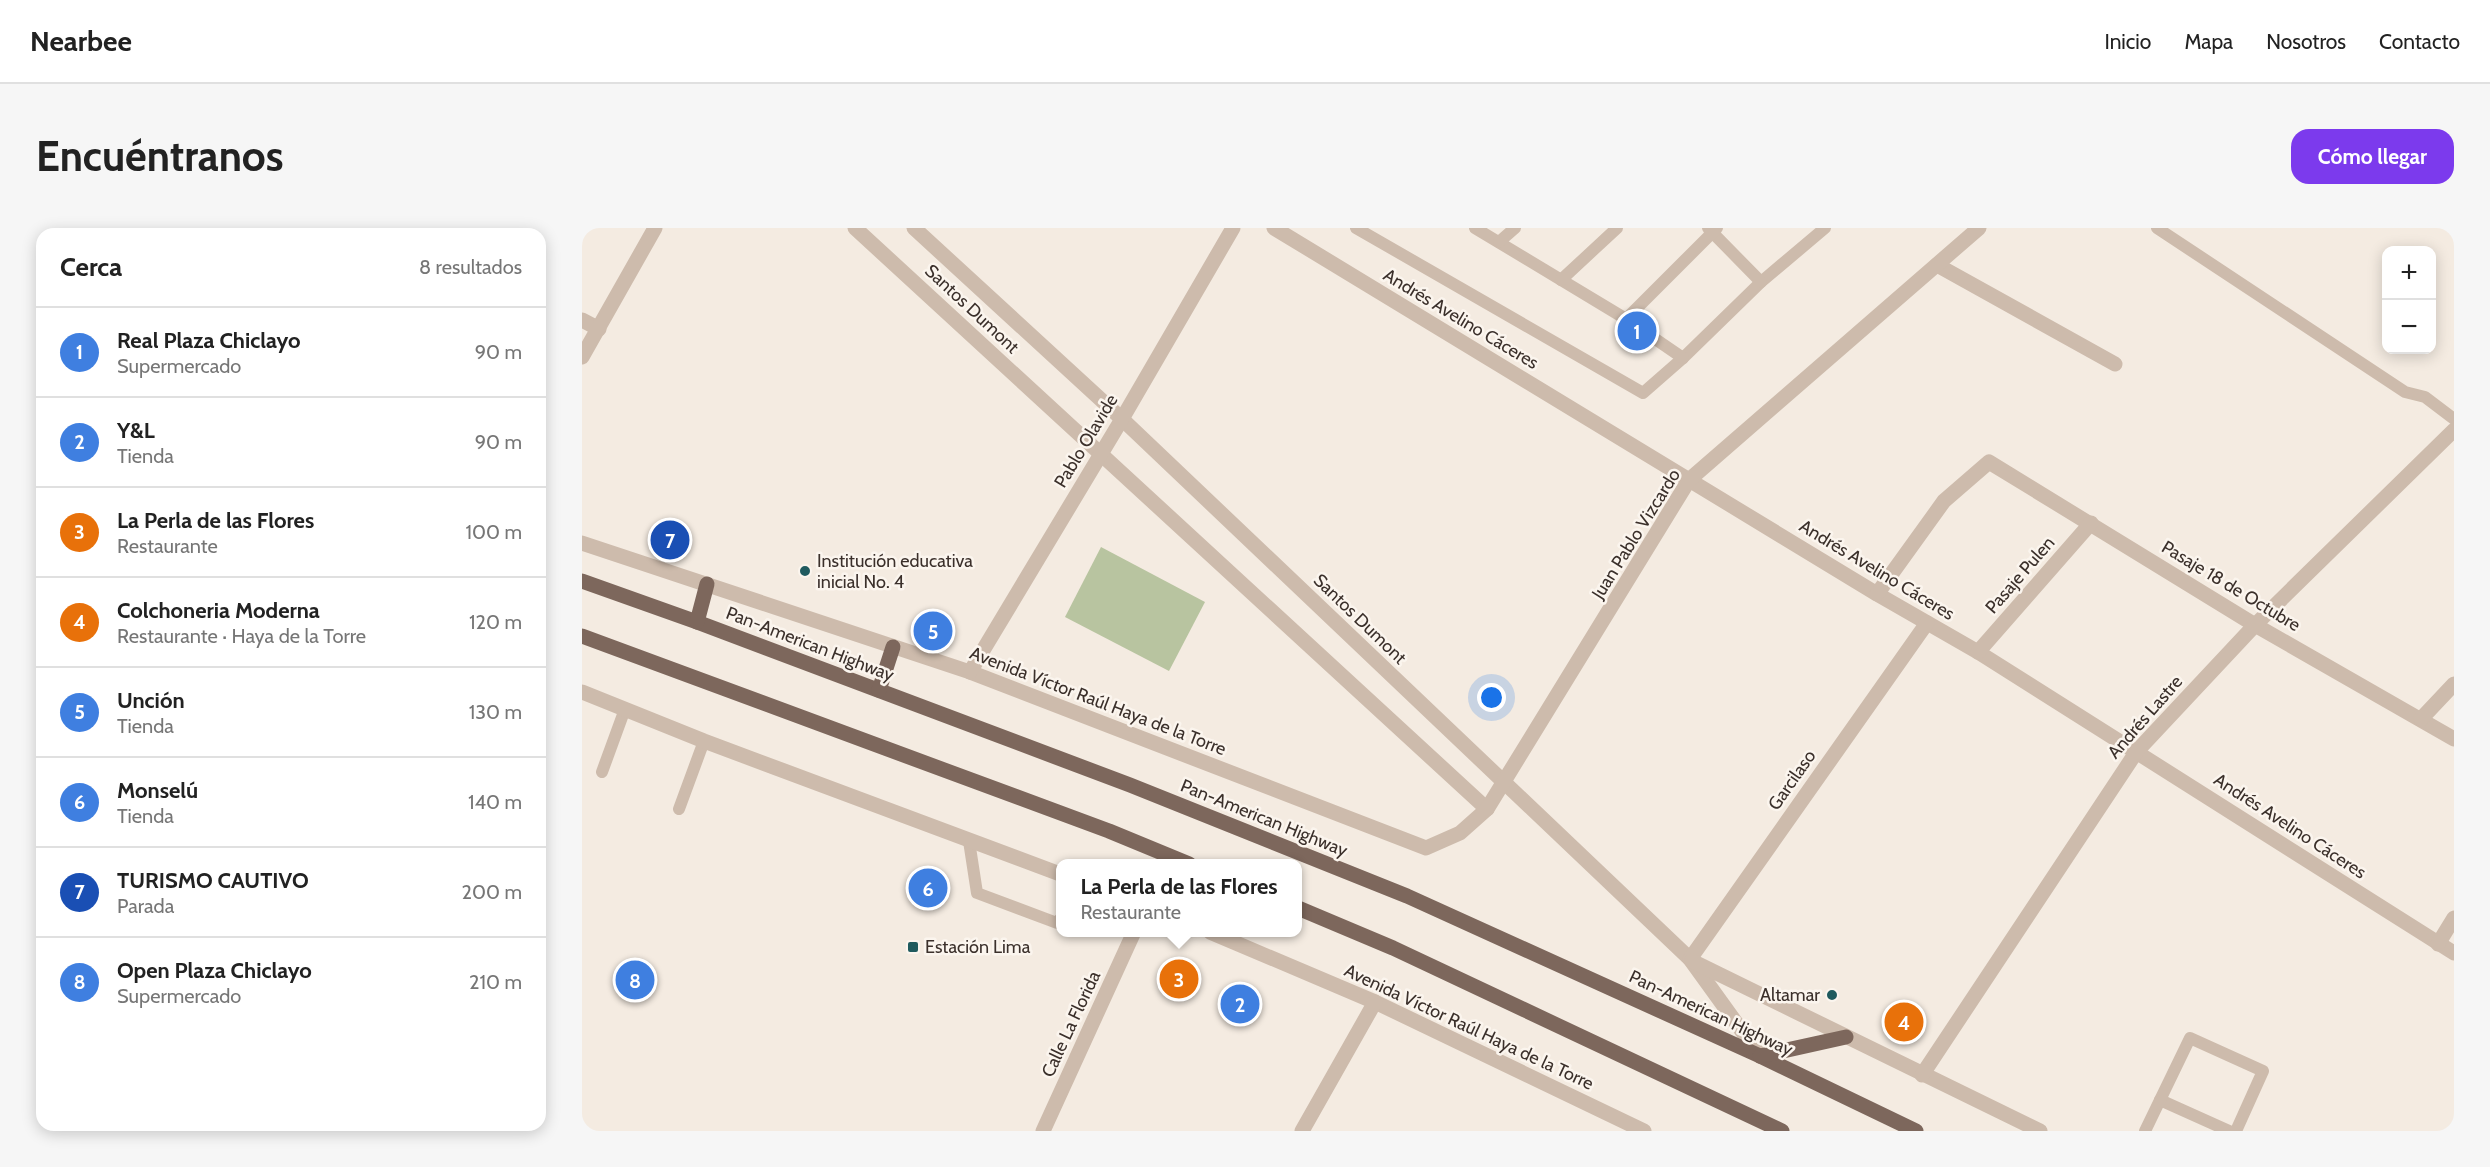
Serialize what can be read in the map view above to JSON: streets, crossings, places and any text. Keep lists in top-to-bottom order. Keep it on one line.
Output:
{"streets":{"main road":["Pan-American Highway"],"street":["Santos Dumont","Andrés Avelino Cáceres","Pablo Olavide","Juan Pablo Vizcardo","Pasaje Pulen","Pasaje 18 de Octubre","Avenida Víctor Raúl Haya de la Torre","Andrés Lastre","Garcilaso","Calle La Florida"]},"crossings":[["Santos Dumont","Pablo Olavide"],["Santos Dumont","Juan Pablo Vizcardo"],["Santos Dumont","Pan-American Highway"],["Santos Dumont","Garcilaso"],["Andrés Avelino Cáceres","Juan Pablo Vizcardo"],["Andrés Avelino Cáceres","Pasaje Pulen"],["Andrés Avelino Cáceres","Pasaje 18 de Octubre"],["Andrés Avelino Cáceres","Andrés Lastre"],["Andrés Avelino Cáceres","Garcilaso"],["Pablo Olavide","Avenida Víctor Raúl Haya de la Torre"],["Juan Pablo Vizcardo","Avenida Víctor Raúl Haya de la Torre"],["Pasaje Pulen","Pasaje 18 de Octubre"],["Pasaje 18 de Octubre","Andrés Lastre"]],"places":{"other":["Institución educativa inicial No. 4","Altamar"],"transit":["Estación Lima"]},"page":{"header":"Nearbee","nav":["Inicio","Mapa","Nosotros","Contacto"],"buttons":"Cómo llegar","title":"Encuéntranos","heading":["Cerca","8 resultados"],"map_buttons":["+","−"],"list":[{"mark":"1","name":"Real Plaza Chiclayo","note":"Supermercado","value":"90 m"},{"mark":"2","name":"Y&L","note":"Tienda","value":"90 m"},{"mark":"3","name":"La Perla de las Flores","note":"Restaurante","value":"100 m"},{"mark":"4","name":"Colchoneria Moderna","note":"Restaurante · Haya de la Torre","value":"120 m"},{"mark":"5","name":"Unción","note":"Tienda","value":"130 m"},{"mark":"6","name":"Monselú","note":"Tienda","value":"140 m"},{"mark":"7","name":"TURISMO CAUTIVO","note":"Parada","value":"200 m"},{"mark":"8","name":"Open Plaza Chiclayo","note":"Supermercado","value":"210 m"}],"pins":["1","7","5","6","3","8","2","4"],"popup":["La Perla de las Flores","Restaurante"]}}
